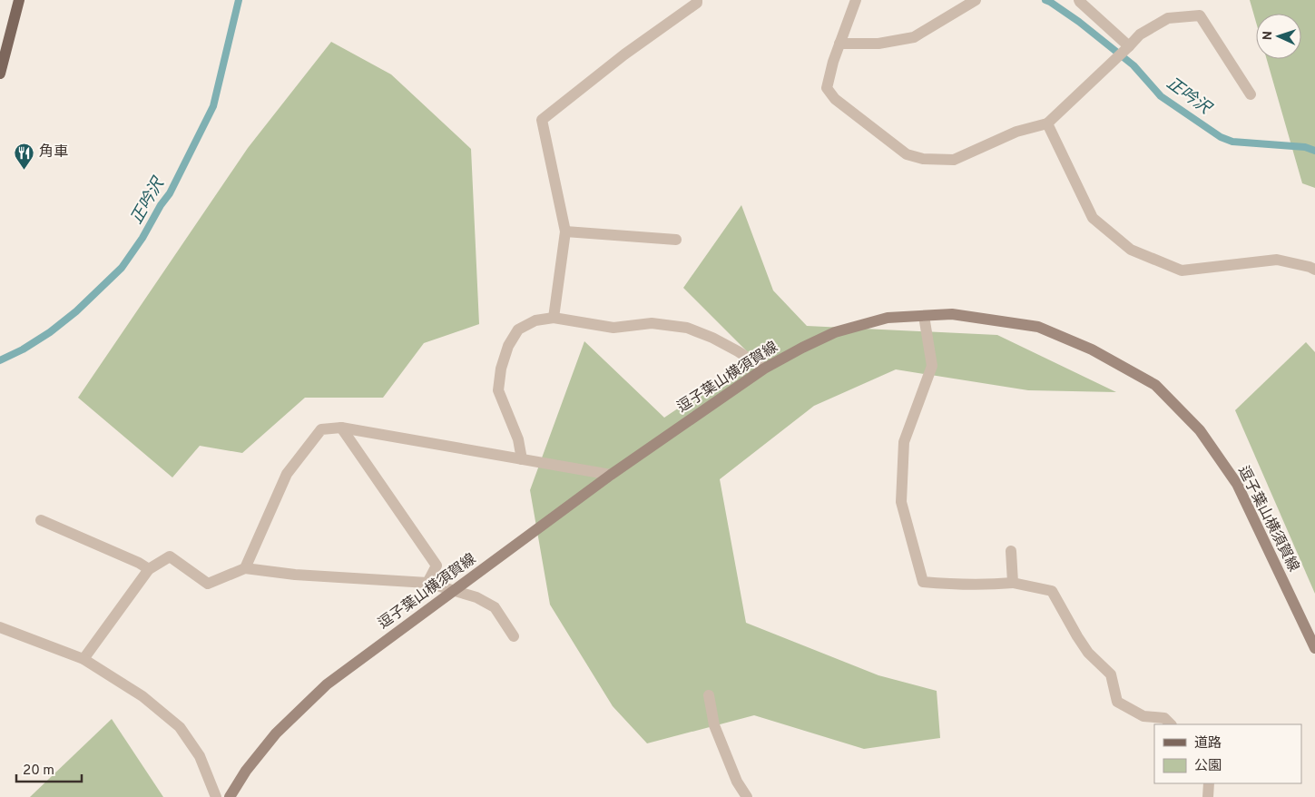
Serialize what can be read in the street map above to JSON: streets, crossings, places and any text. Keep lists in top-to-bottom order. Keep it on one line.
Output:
{"streets":{"main road":["逗子葉山横須賀線"]},"water":["正吟沢"],"places":{"restaurant":["角車"]},"legend":["道路","公園"],"scale_bar":"20 m","north":"left"}
